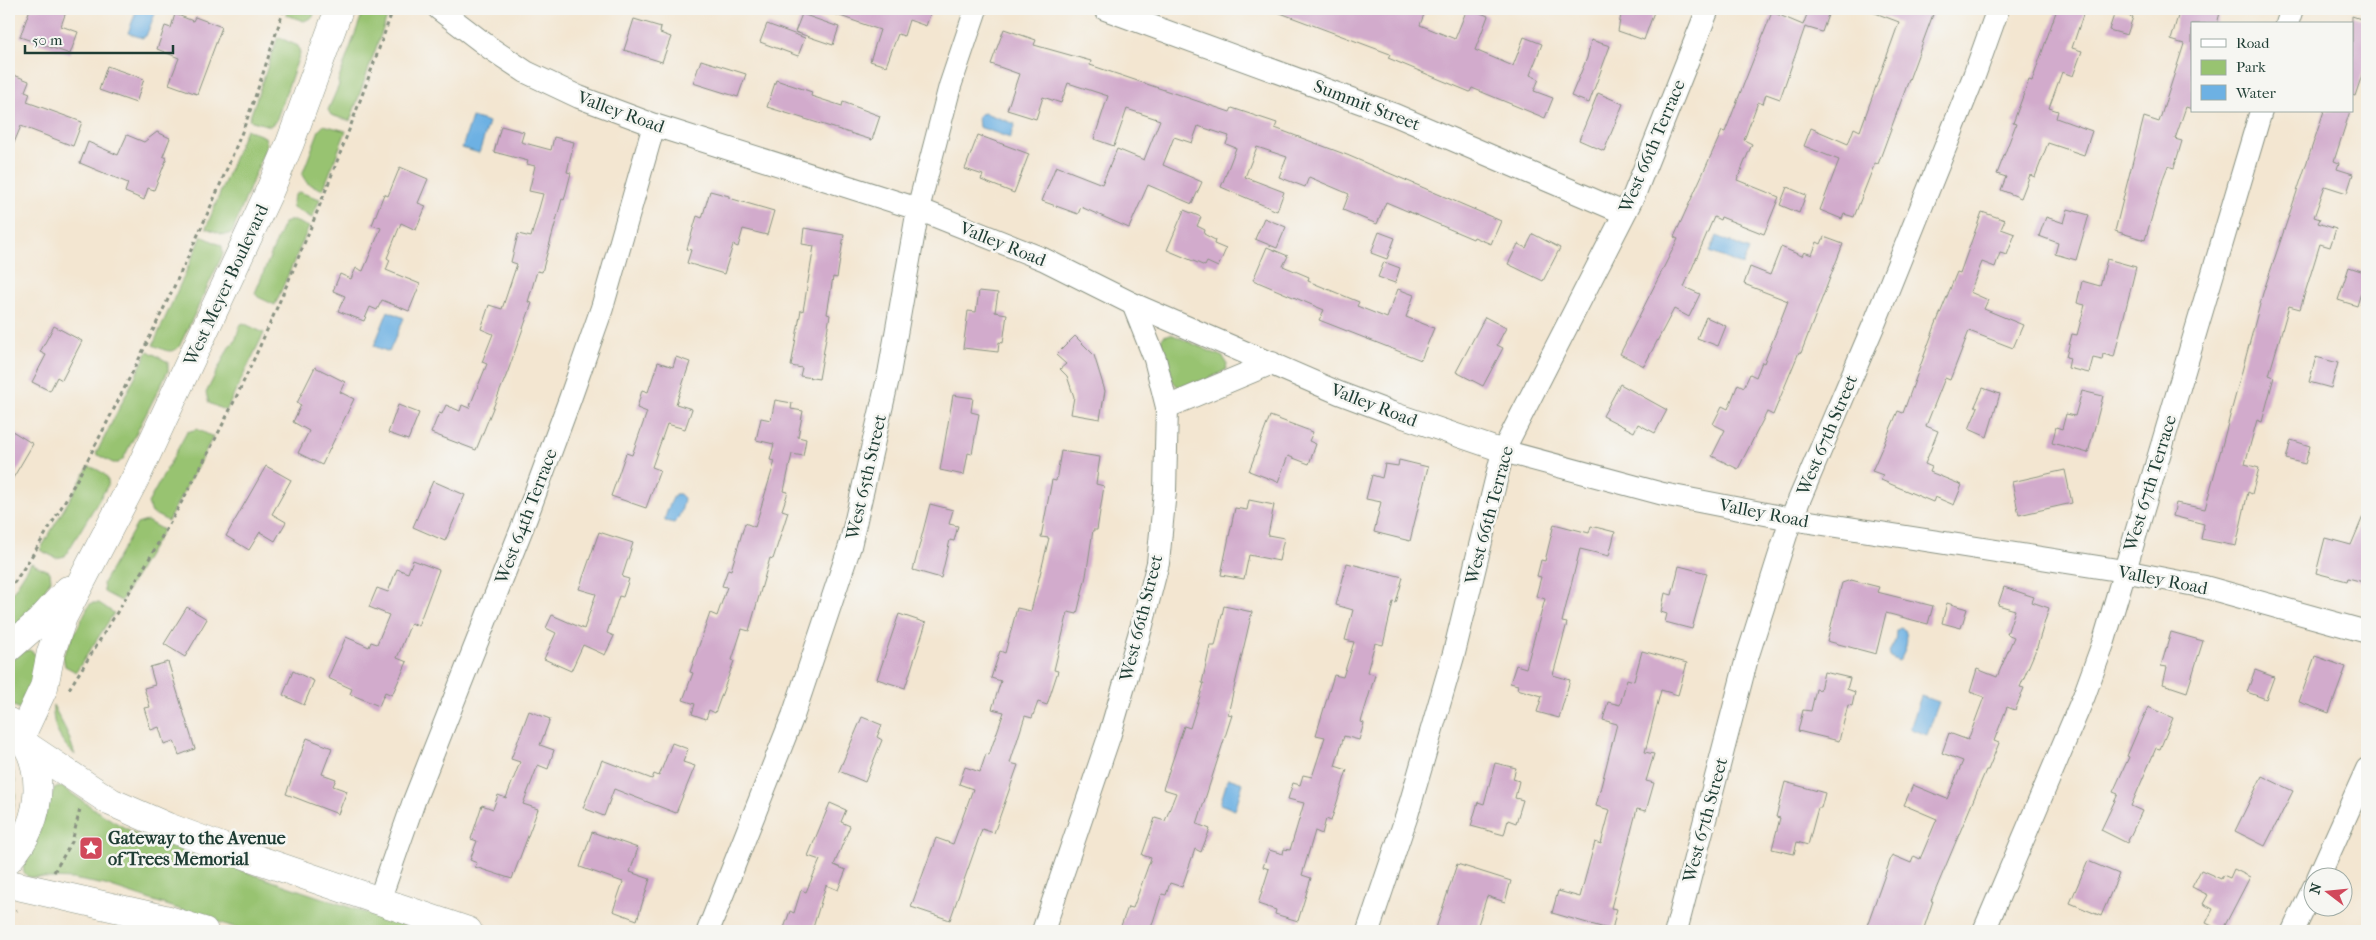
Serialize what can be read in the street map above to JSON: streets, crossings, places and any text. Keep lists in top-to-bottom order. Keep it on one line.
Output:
{"streets":{"main road":["West Meyer Boulevard"],"street":["Summit Street","Valley Road","West 66th Terrace","West 67th Street","West 65th Street","West 67th Terrace","West 64th Terrace","West 66th Street"]},"crossings":[["Summit Street","West 66th Terrace"],["Valley Road","West 66th Terrace"],["Valley Road","West 67th Street"],["Valley Road","West 65th Street"],["Valley Road","West 67th Terrace"],["Valley Road","West 64th Terrace"],["Valley Road","West 66th Street"]],"places":{"place":["Gateway to the Avenue of Trees Memorial"]},"legend":["Road","Park","Water"],"scale_bar":"50 m","north":"left"}
